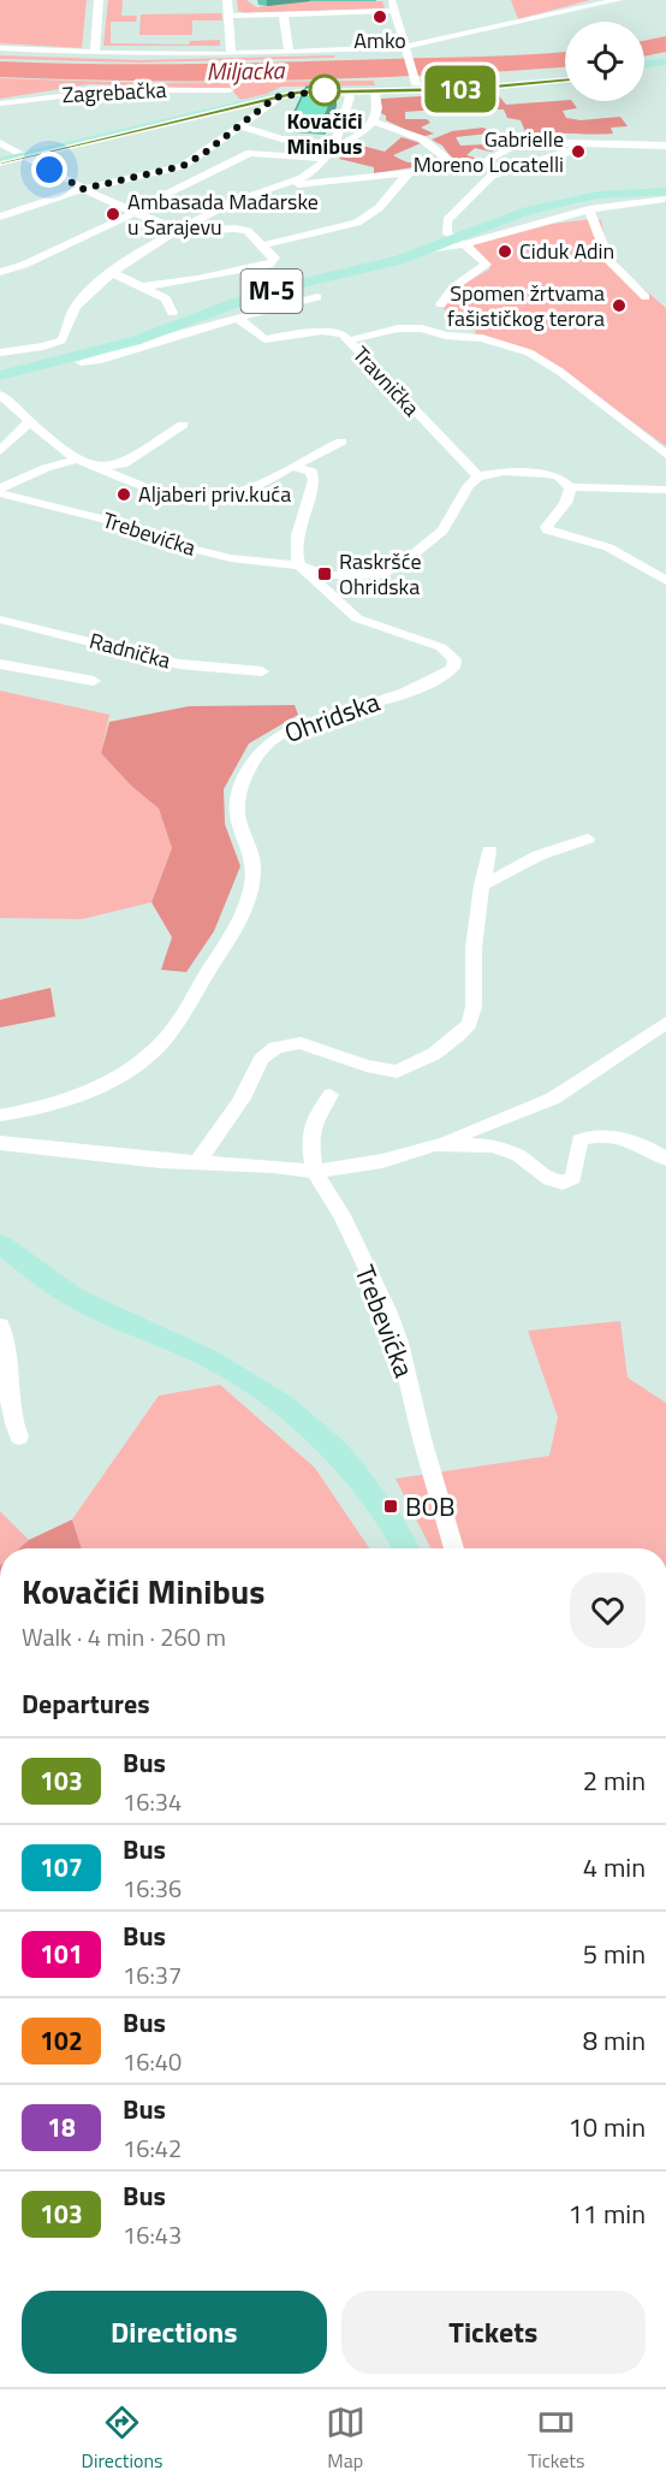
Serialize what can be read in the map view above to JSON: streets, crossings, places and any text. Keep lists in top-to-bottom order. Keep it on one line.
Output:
{"streets":{"main road":["Zagrebačka","M-5"],"street":["Travnička","Trebevićka","Radnička","Ohridska"]},"crossings":[["Travnička","Trebevićka"],["Trebevićka","Ohridska"]],"water":["Miljacka"],"places":{"other":["Amko","Kovačići Minibus","Gabrielle Moreno Locatelli","Ambasada Mađarske u Sarajevu","Ciduk Adin","Spomen žrtvama fašističkog terora","Aljaberi priv.kuća"],"transit":["Raskršće Ohridska","BOB"]},"lines":["bus line 103"],"page":{"on_map":"103","heading":[["Kovačići Minibus","Walk · 4 min · 260 m"],"Departures"],"list":[{"mark":"103","name":"Bus","note":"16:34","value":"2 min"},{"mark":"107","name":"Bus","note":"16:36","value":"4 min"},{"mark":"101","name":"Bus","note":"16:37","value":"5 min"},{"mark":"102","name":"Bus","note":"16:40","value":"8 min"},{"mark":"18","name":"Bus","note":"16:42","value":"10 min"},{"mark":"103","name":"Bus","note":"16:43","value":"11 min"}],"buttons":["Directions","Tickets"],"tabs":["Directions","Map","Tickets"]}}
